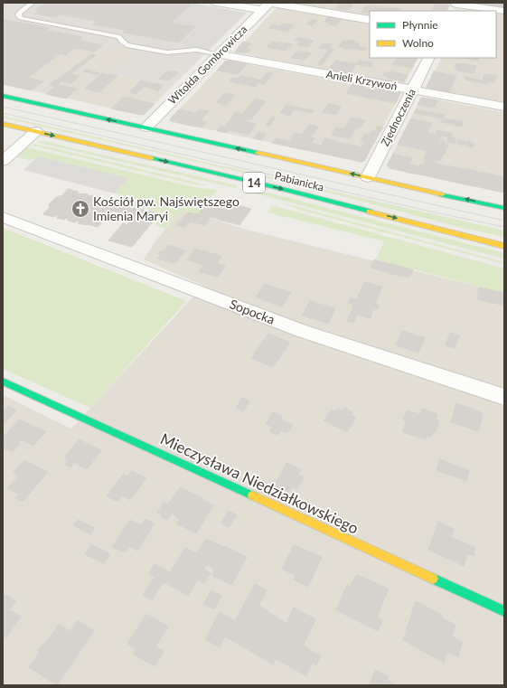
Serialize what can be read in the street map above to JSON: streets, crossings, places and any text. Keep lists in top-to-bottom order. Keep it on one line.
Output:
{"streets":{"main road":["Pabianicka","14","Mieczysława Niedziałkowskiego"],"street":["Witolda Gombrowicza","Anieli Krzywoń","Zjednoczenia","Sopocka"]},"crossings":[["Witolda Gombrowicza","Anieli Krzywoń"],["Witolda Gombrowicza","Pabianicka"],["Anieli Krzywoń","Zjednoczenia"],["Zjednoczenia","Pabianicka"]],"places":{"church":["Kościół pw. Najświętszego Imienia Maryi"]},"legend":["Płynnie","Wolno"]}
